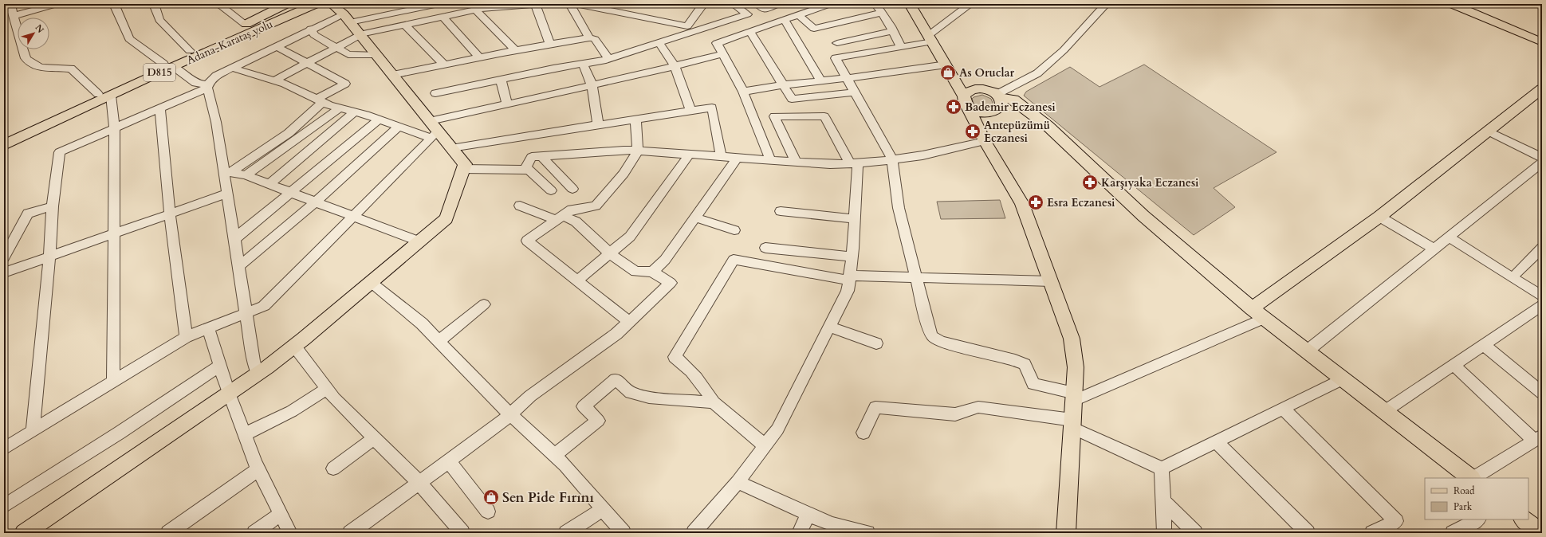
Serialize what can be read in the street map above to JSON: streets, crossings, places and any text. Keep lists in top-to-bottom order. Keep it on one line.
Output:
{"streets":{"main road":["Adana-Karataş yolu","D815"]},"places":{"shop":["As Oruclar","Sen Pide Fırını"],"pharmacy":["Bademir Eczanesi","Antepüzümü Eczanesi","Karşıyaka Eczanesi","Esra Eczanesi"]},"legend":["Road","Park"],"north":"top right"}
